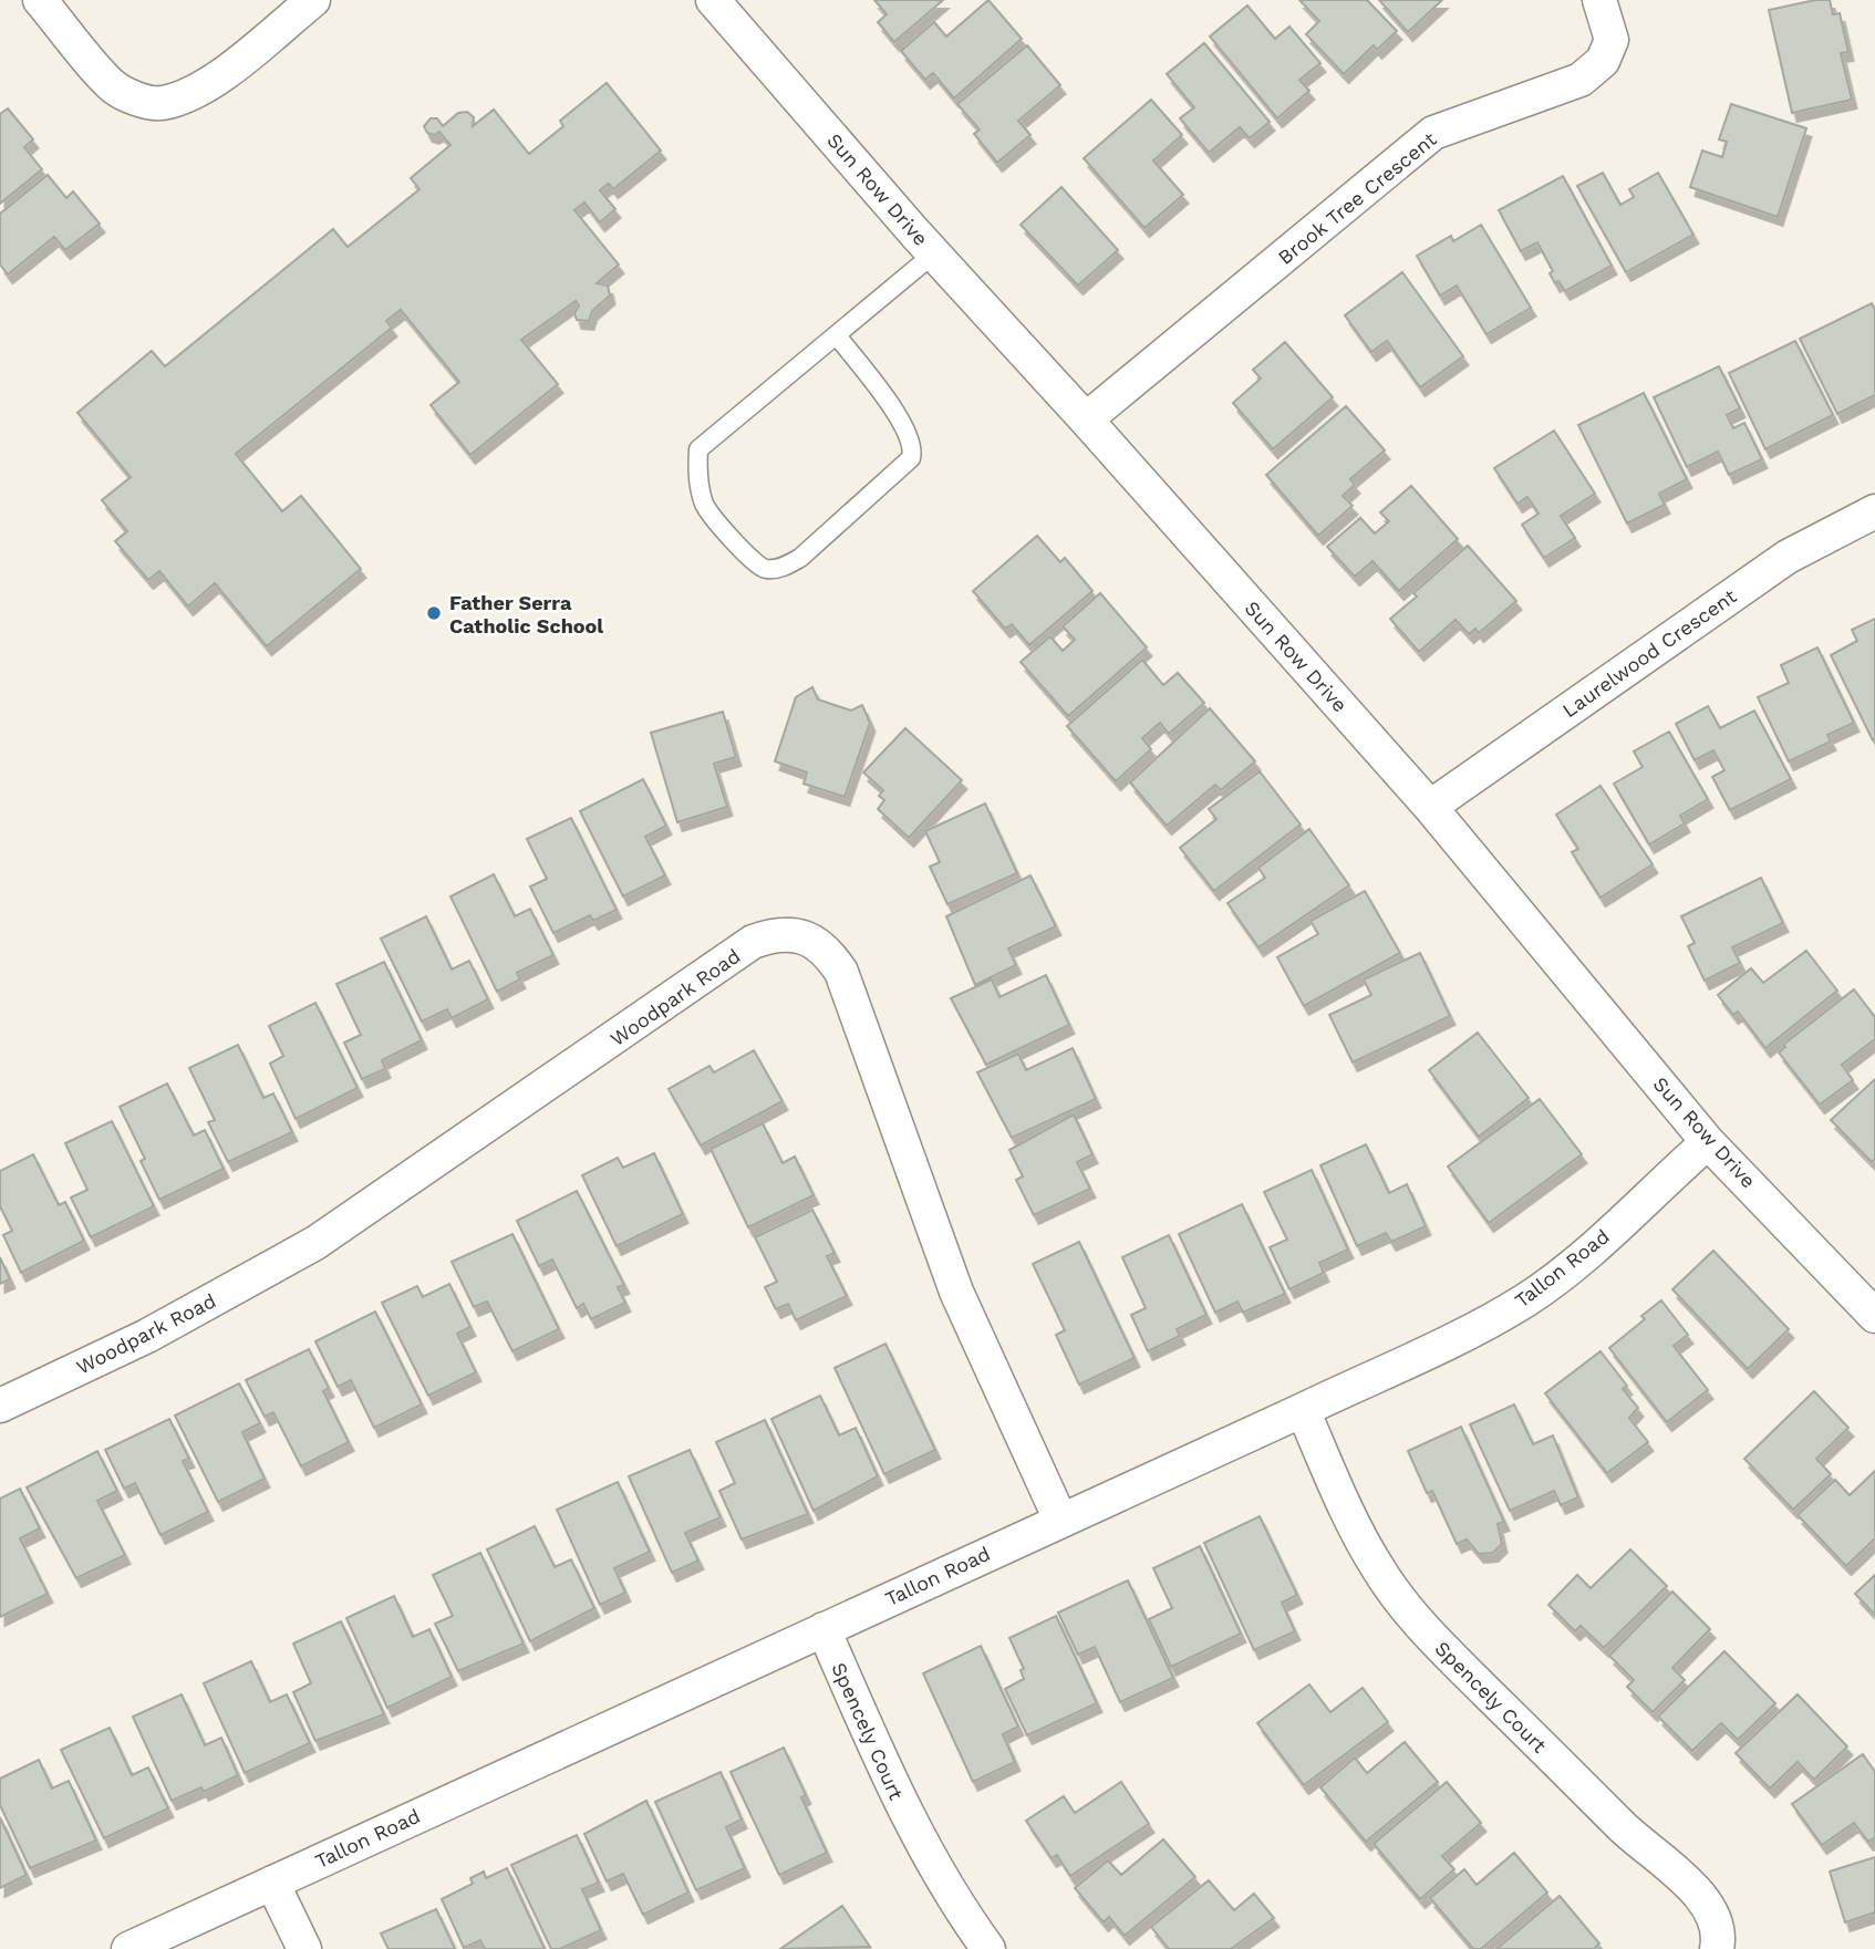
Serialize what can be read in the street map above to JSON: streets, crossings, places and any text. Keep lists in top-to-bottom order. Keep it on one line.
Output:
{"streets":{"street":["Sun Row Drive","Brook Tree Crescent","Laurelwood Crescent","Woodpark Road","Tallon Road","Spencely Court"]},"crossings":[["Sun Row Drive","Brook Tree Crescent"],["Sun Row Drive","Laurelwood Crescent"],["Sun Row Drive","Tallon Road"],["Woodpark Road","Tallon Road"],["Tallon Road","Spencely Court"]],"places":["Father Serra Catholic School"]}
